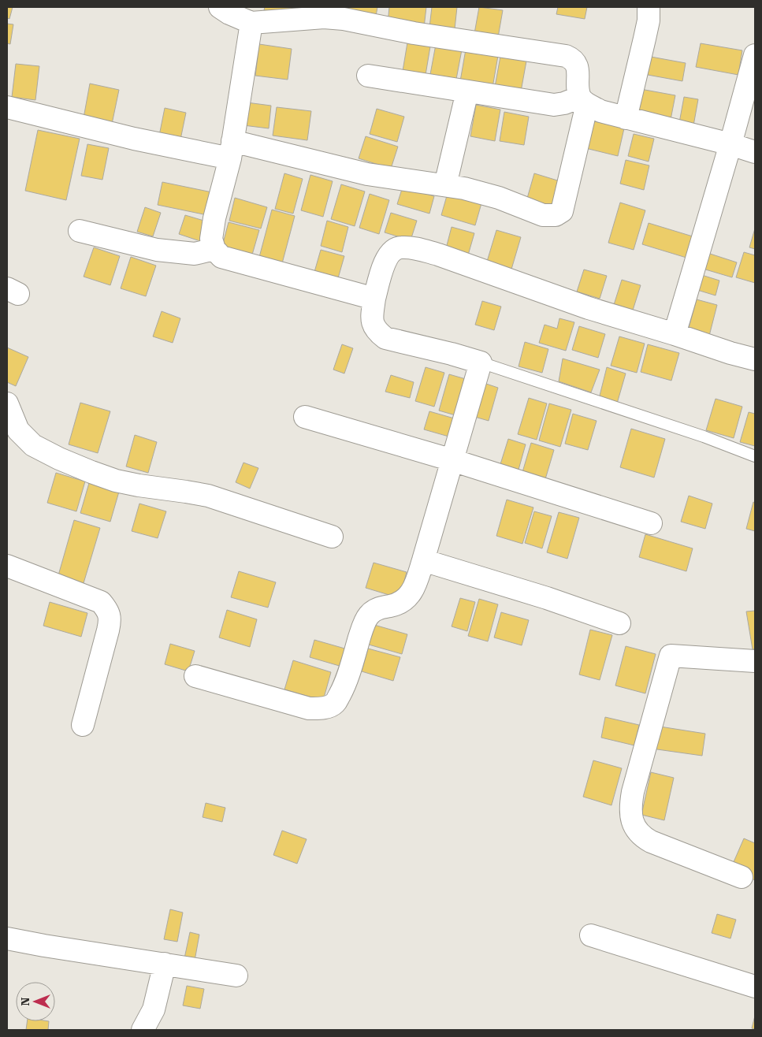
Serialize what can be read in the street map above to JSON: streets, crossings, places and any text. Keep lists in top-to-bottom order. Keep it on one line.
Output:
{"north":"left"}
